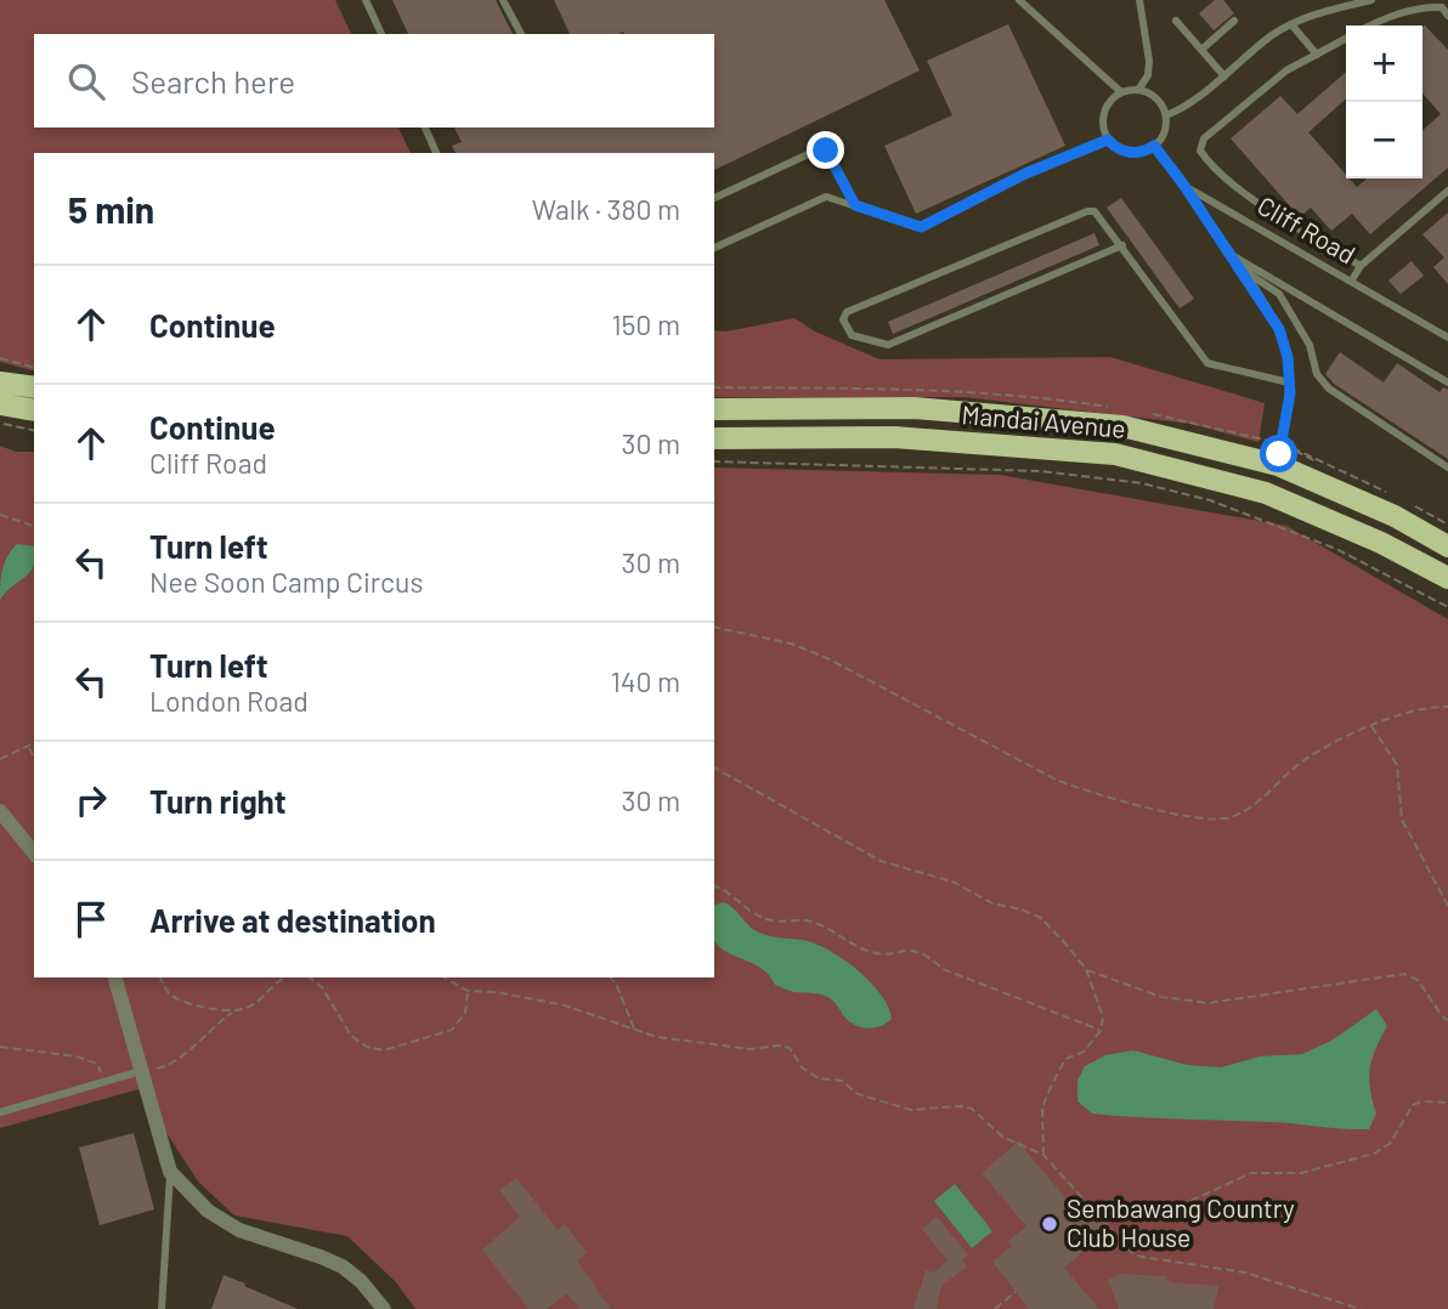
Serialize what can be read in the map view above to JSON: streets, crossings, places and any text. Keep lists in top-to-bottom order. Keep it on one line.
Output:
{"streets":{"main road":["Mandai Avenue"],"lane":["Cliff Road"]},"places":["Sembawang Country Club House"],"page":{"map_buttons":["+","−"],"search":"Search here","heading":["5 min","Walk · 380 m"],"list":[["Continue","150 m"],["Continue","Cliff Road","30 m"],["Turn left","Nee Soon Camp Circus","30 m"],["Turn left","London Road","140 m"],["Turn right","30 m"],"Arrive at destination"]}}
